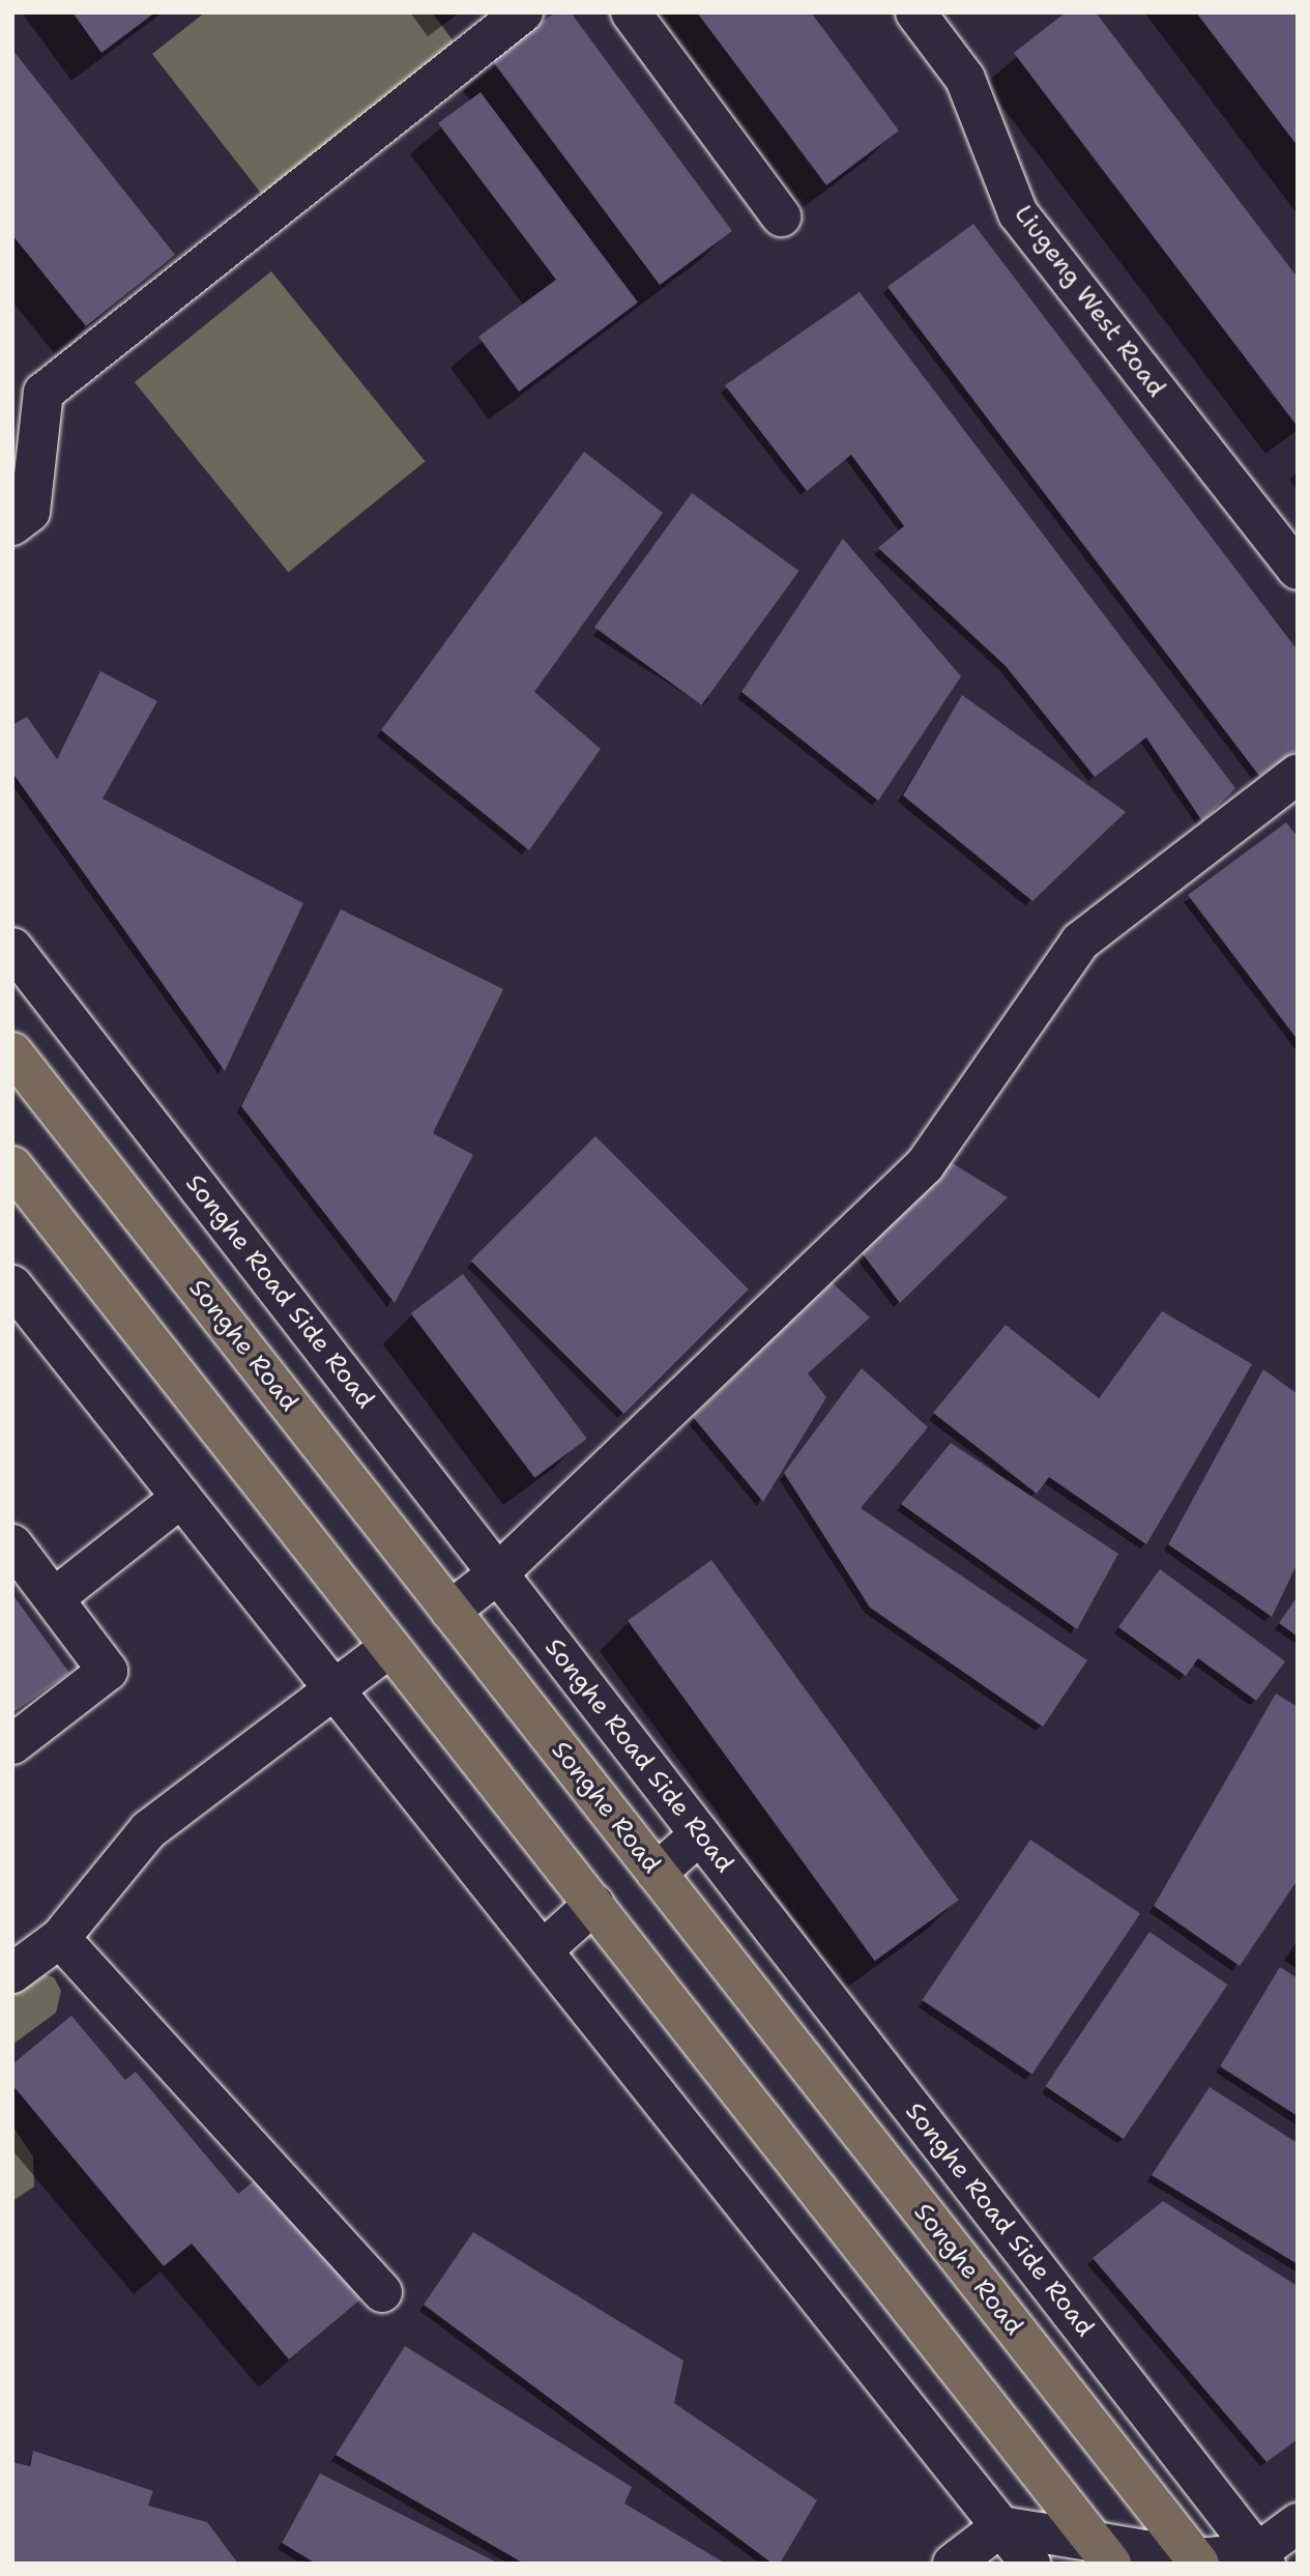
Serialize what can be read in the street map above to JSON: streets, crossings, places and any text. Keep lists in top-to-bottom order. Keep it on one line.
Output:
{"streets":{"main road":["Songhe Road"],"street":["Liugeng West Road","Songhe Road Side Road"]}}
